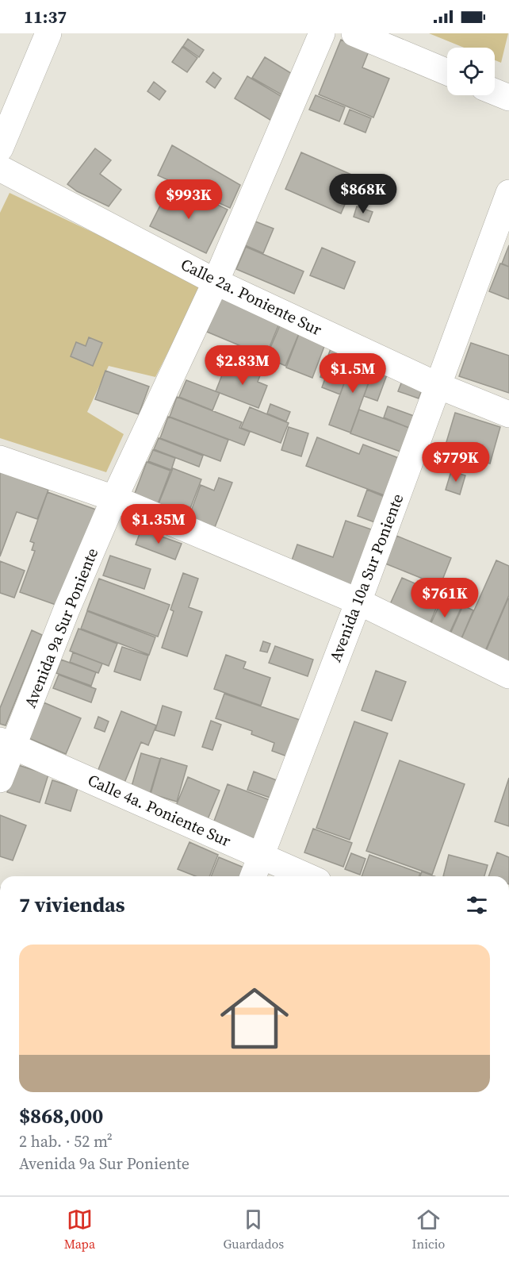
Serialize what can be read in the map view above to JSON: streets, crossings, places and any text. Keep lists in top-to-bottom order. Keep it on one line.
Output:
{"streets":{"street":["Calle 2a. Poniente Sur","Avenida 10a Sur Poniente","Avenida 9a Sur Poniente","Calle 4a. Poniente Sur"]},"crossings":[["Calle 2a. Poniente Sur","Avenida 10a Sur Poniente"],["Calle 2a. Poniente Sur","Avenida 9a Sur Poniente"],["Avenida 10a Sur Poniente","Calle 4a. Poniente Sur"],["Avenida 9a Sur Poniente","Calle 4a. Poniente Sur"]],"page":{"status":"11:37","price":["$868K","$993K","$2.83M","$1.5M","$779K","$1.35M","$761K"],"heading":"7 viviendas","list":[{"name":"$868,000","note":"2 hab. · 52 m² · Avenida 9a Sur Poniente"}],"tabs":["Mapa","Guardados","Inicio"]}}
